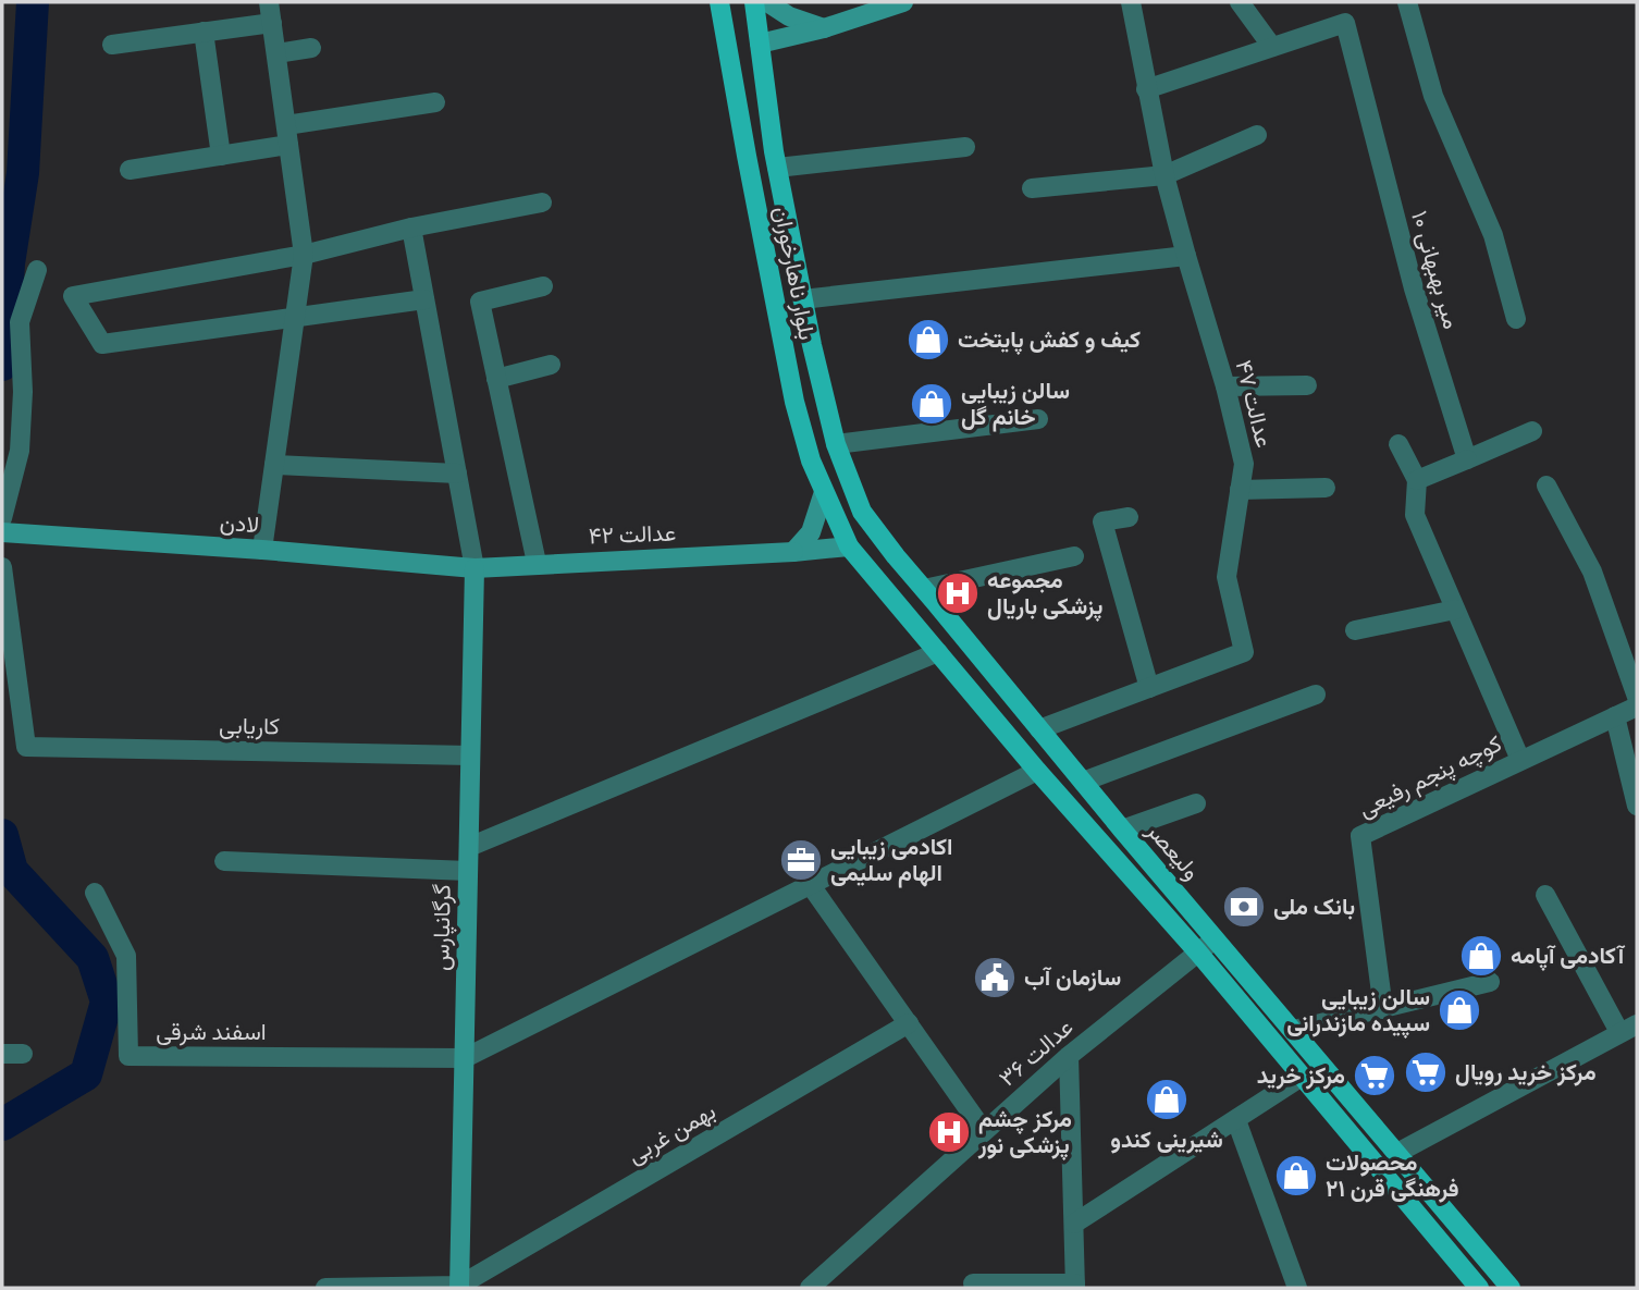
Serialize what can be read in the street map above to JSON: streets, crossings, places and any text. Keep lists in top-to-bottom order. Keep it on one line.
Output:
{"streets":{"main road":["بلوار ناهارخوران","لادن","عدالت ۴۲","ولیعصر","گرگانپارس"],"street":["۱۰ میر بهبهانی","عدالت ۴۷","کاریابی","کوچه پنجم رفیعی","اسفند شرقی","عدالت ۳۶","بهمن غربی"]},"crossings":[["بلوار ناهارخوران","عدالت ۴۲"],["بلوار ناهارخوران","ولیعصر"],["عدالت ۴۷","ولیعصر"],["لادن","عدالت ۴۲"],["لادن","گرگانپارس"],["عدالت ۴۲","گرگانپارس"],["کاریابی","گرگانپارس"],["ولیعصر","عدالت ۳۶"],["گرگانپارس","اسفند شرقی"],["گرگانپارس","بهمن غربی"]],"places":{"shop":["کیف و کفش پایتخت","سالن زیبایی خانم گل","آکادمی آپامه","سالن زیبایی سپیده مازندرانی","شیرینی کندو","محصولات فرهنگی قرن ۲۱"],"hospital":["مجموعه پزشکی باریال","مرکز چشم پزشکی نور"],"office":["اکادمی زیبایی الهام سلیمی"],"bank":["بانک ملی"],"public building":["سازمان آب"],"supermarket":["مرکز خرید رویال","مرکز خرید"]}}
